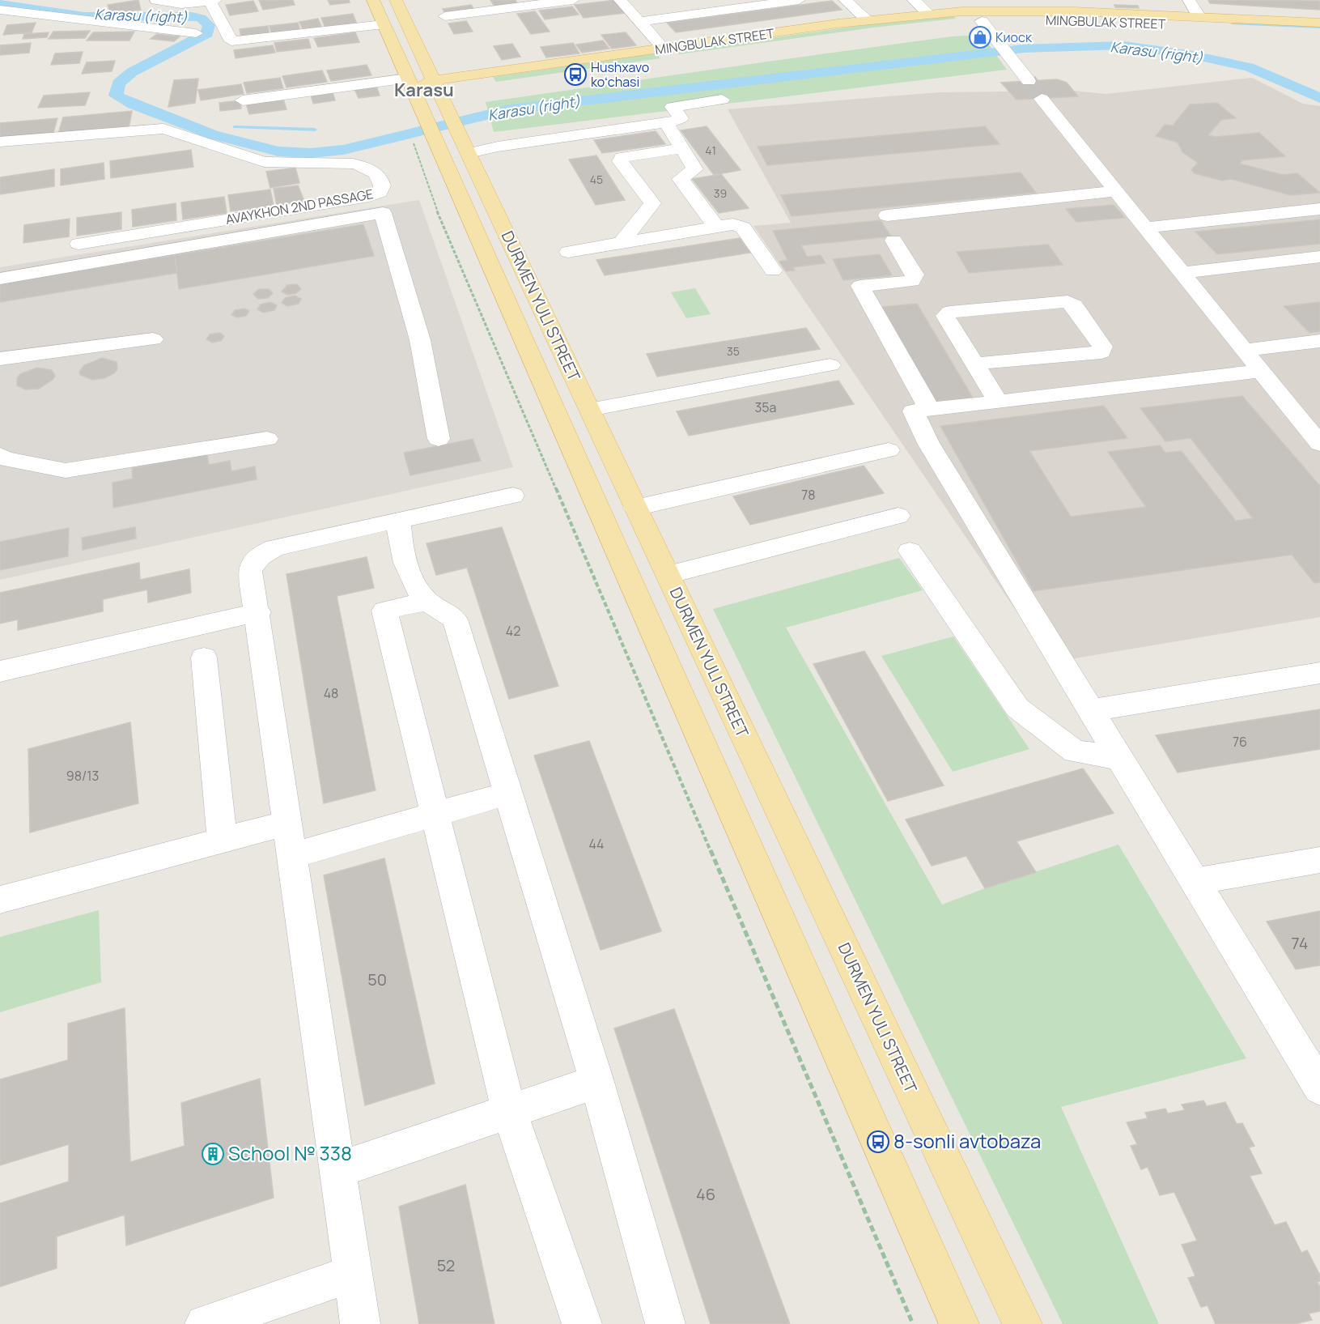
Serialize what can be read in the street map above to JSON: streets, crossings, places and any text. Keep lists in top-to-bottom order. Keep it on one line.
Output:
{"streets":{"main road":["MINGBULAK STREET","DURMEN YULI STREET"],"street":["AVAYKHON 2ND PASSAGE"]},"crossings":[["MINGBULAK STREET","DURMEN YULI STREET"]],"districts":["Karasu"],"water":["Karasu (right)"],"places":{"shop":["Киоск"],"bus stop":["Hushxavo koʻchasi","8-sonli avtobaza"],"building":["School № 338"]},"house_numbers":["41","45","39","35","35а","78","42","48","76","98/13","44","74","50","46","52"]}
